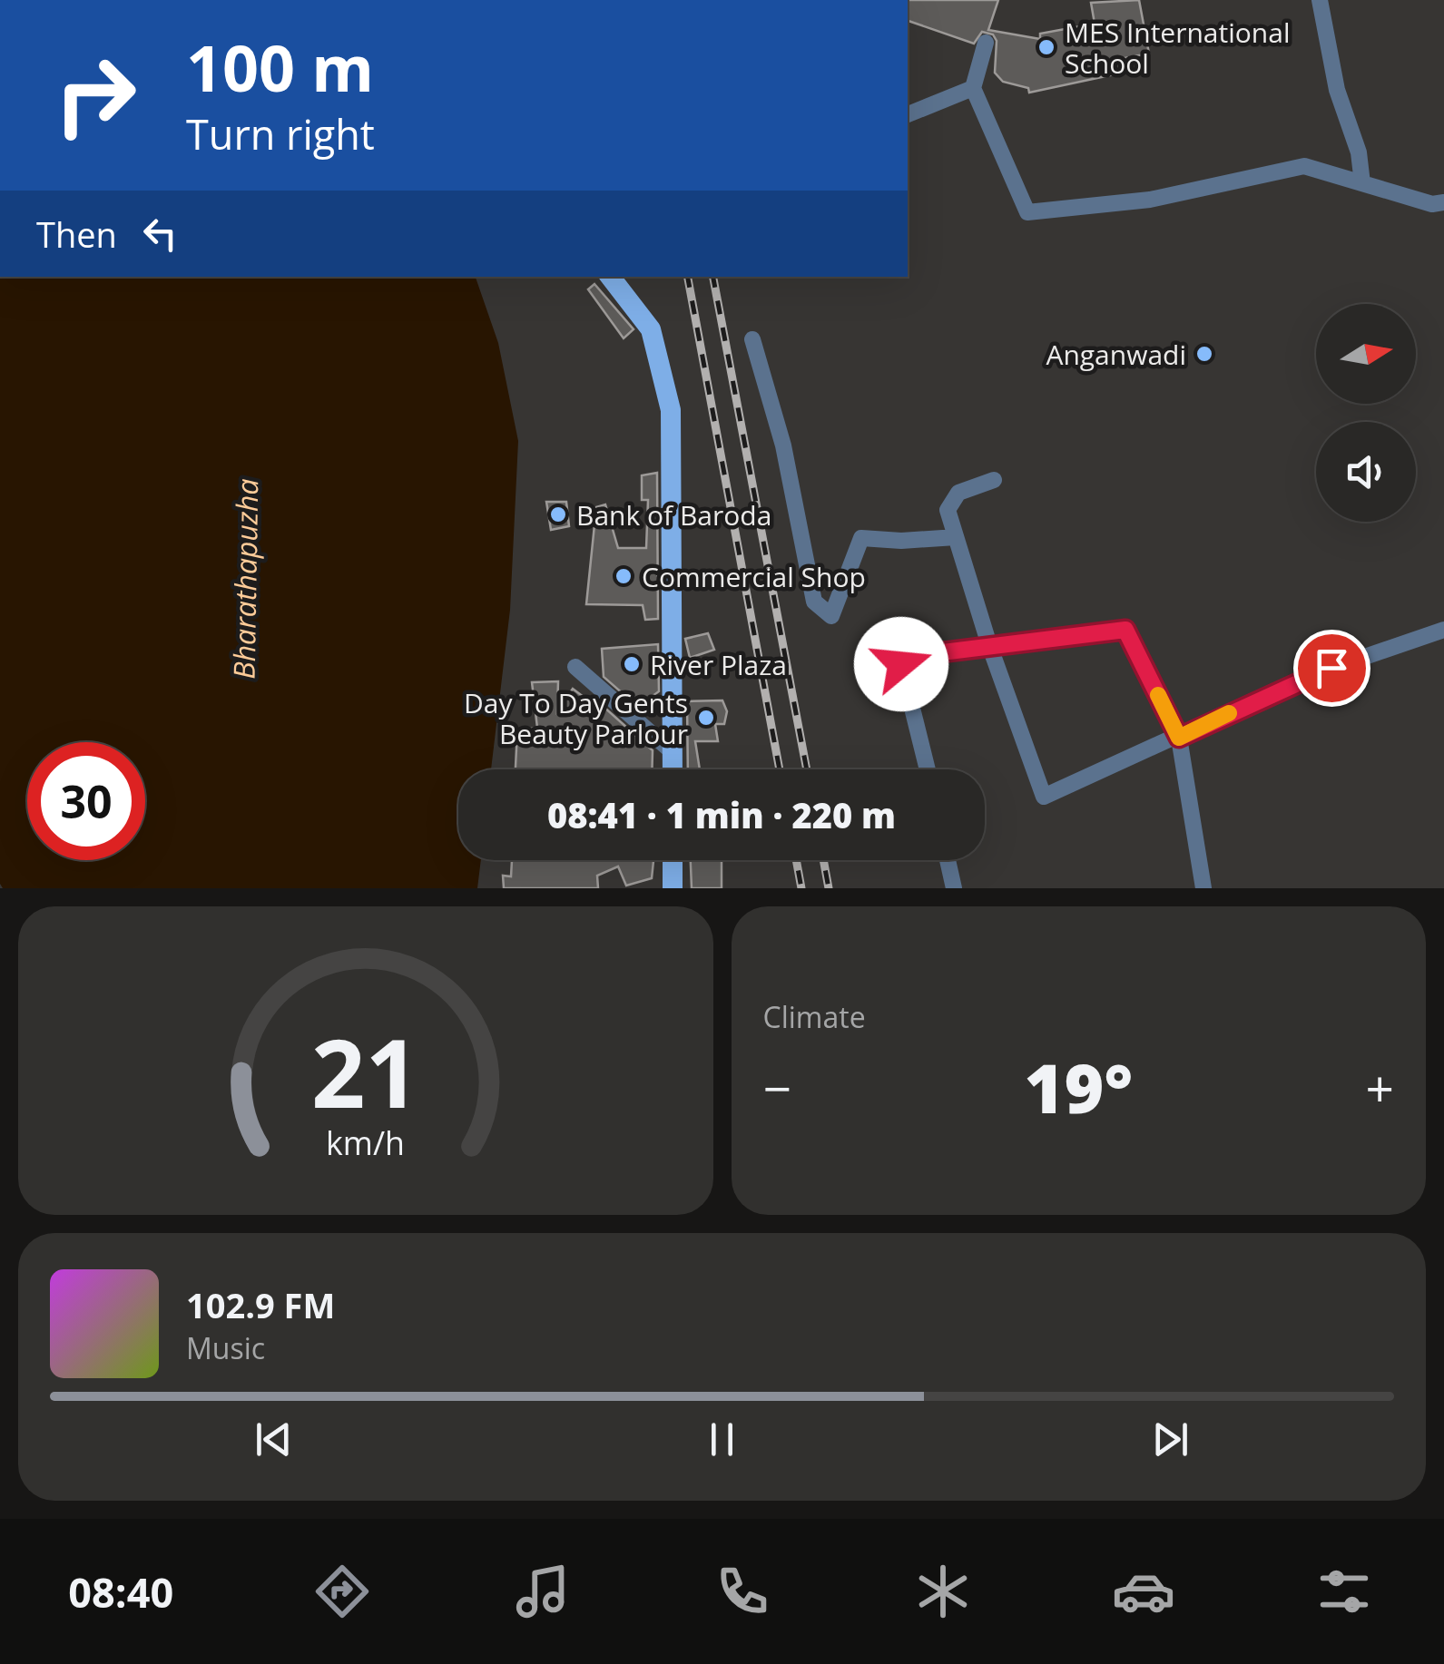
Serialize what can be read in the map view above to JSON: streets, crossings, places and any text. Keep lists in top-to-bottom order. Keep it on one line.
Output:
{"water":["Bharathapuzha"],"places":["MES International School","Anganwadi","Bank of Baroda","Commercial Shop","River Plaza","Day To Day Gents Beauty Parlour"],"north":"right","page":{"turn":["100 m","Turn right"],"then":"Then","limit":"30","trip":"08:41 · 1 min · 220 m","tile":"Climate","heat":["−","19°","+"],"song":["102.9 FM","Music"],"tabs":"08:40","gauge":["21","km/h"]}}
